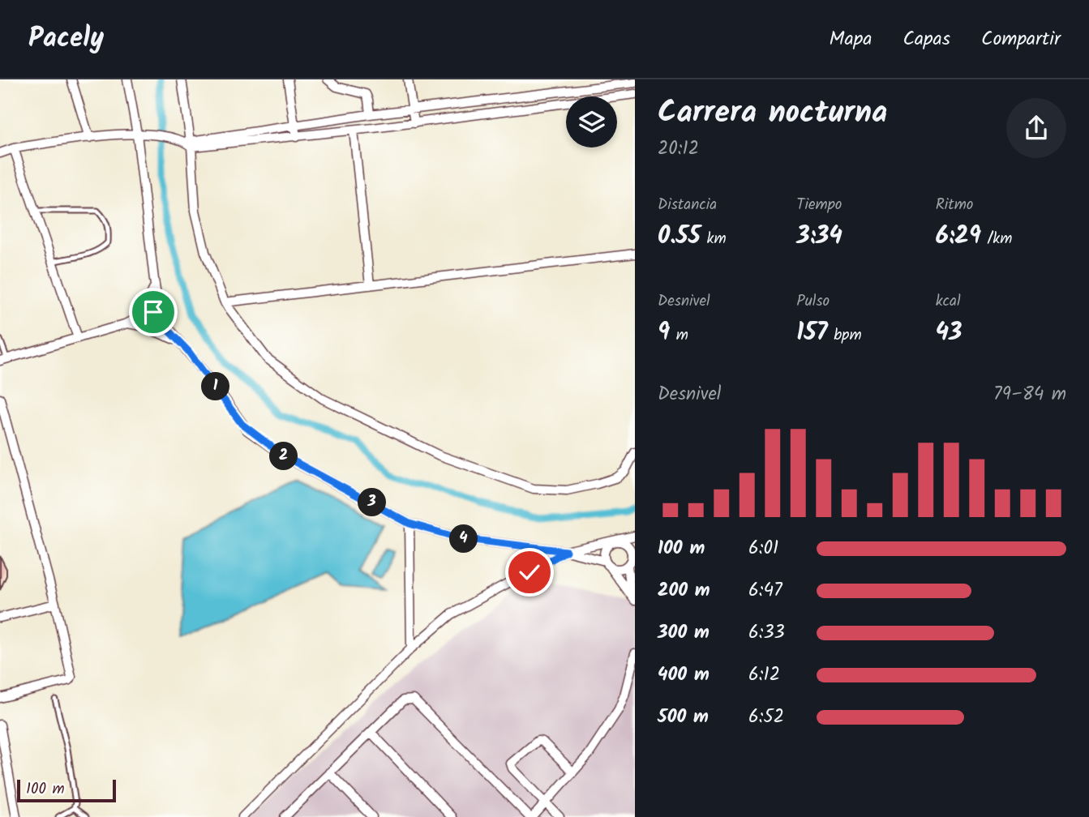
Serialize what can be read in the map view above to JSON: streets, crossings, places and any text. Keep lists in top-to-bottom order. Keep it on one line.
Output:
{"scale_bar":"100 m","page":{"header":"Pacely","nav":["Mapa","Capas","Compartir"],"heading":["Carrera nocturna","20:12"],"stats":[["Distancia","0.55 km"],["Tiempo","3:34"],["Ritmo","6:29 /km"],["Desnivel","9 m"],["Pulso","157 bpm"],["kcal","43"]],"chart":["Desnivel","79–84 m"],"pins":["1","2","3","4"],"list":[{"name":"100 m","note":"6:01"},{"name":"200 m","note":"6:47"},{"name":"300 m","note":"6:33"},{"name":"400 m","note":"6:12"},{"name":"500 m","note":"6:52"}],"scale":"100 m"}}
